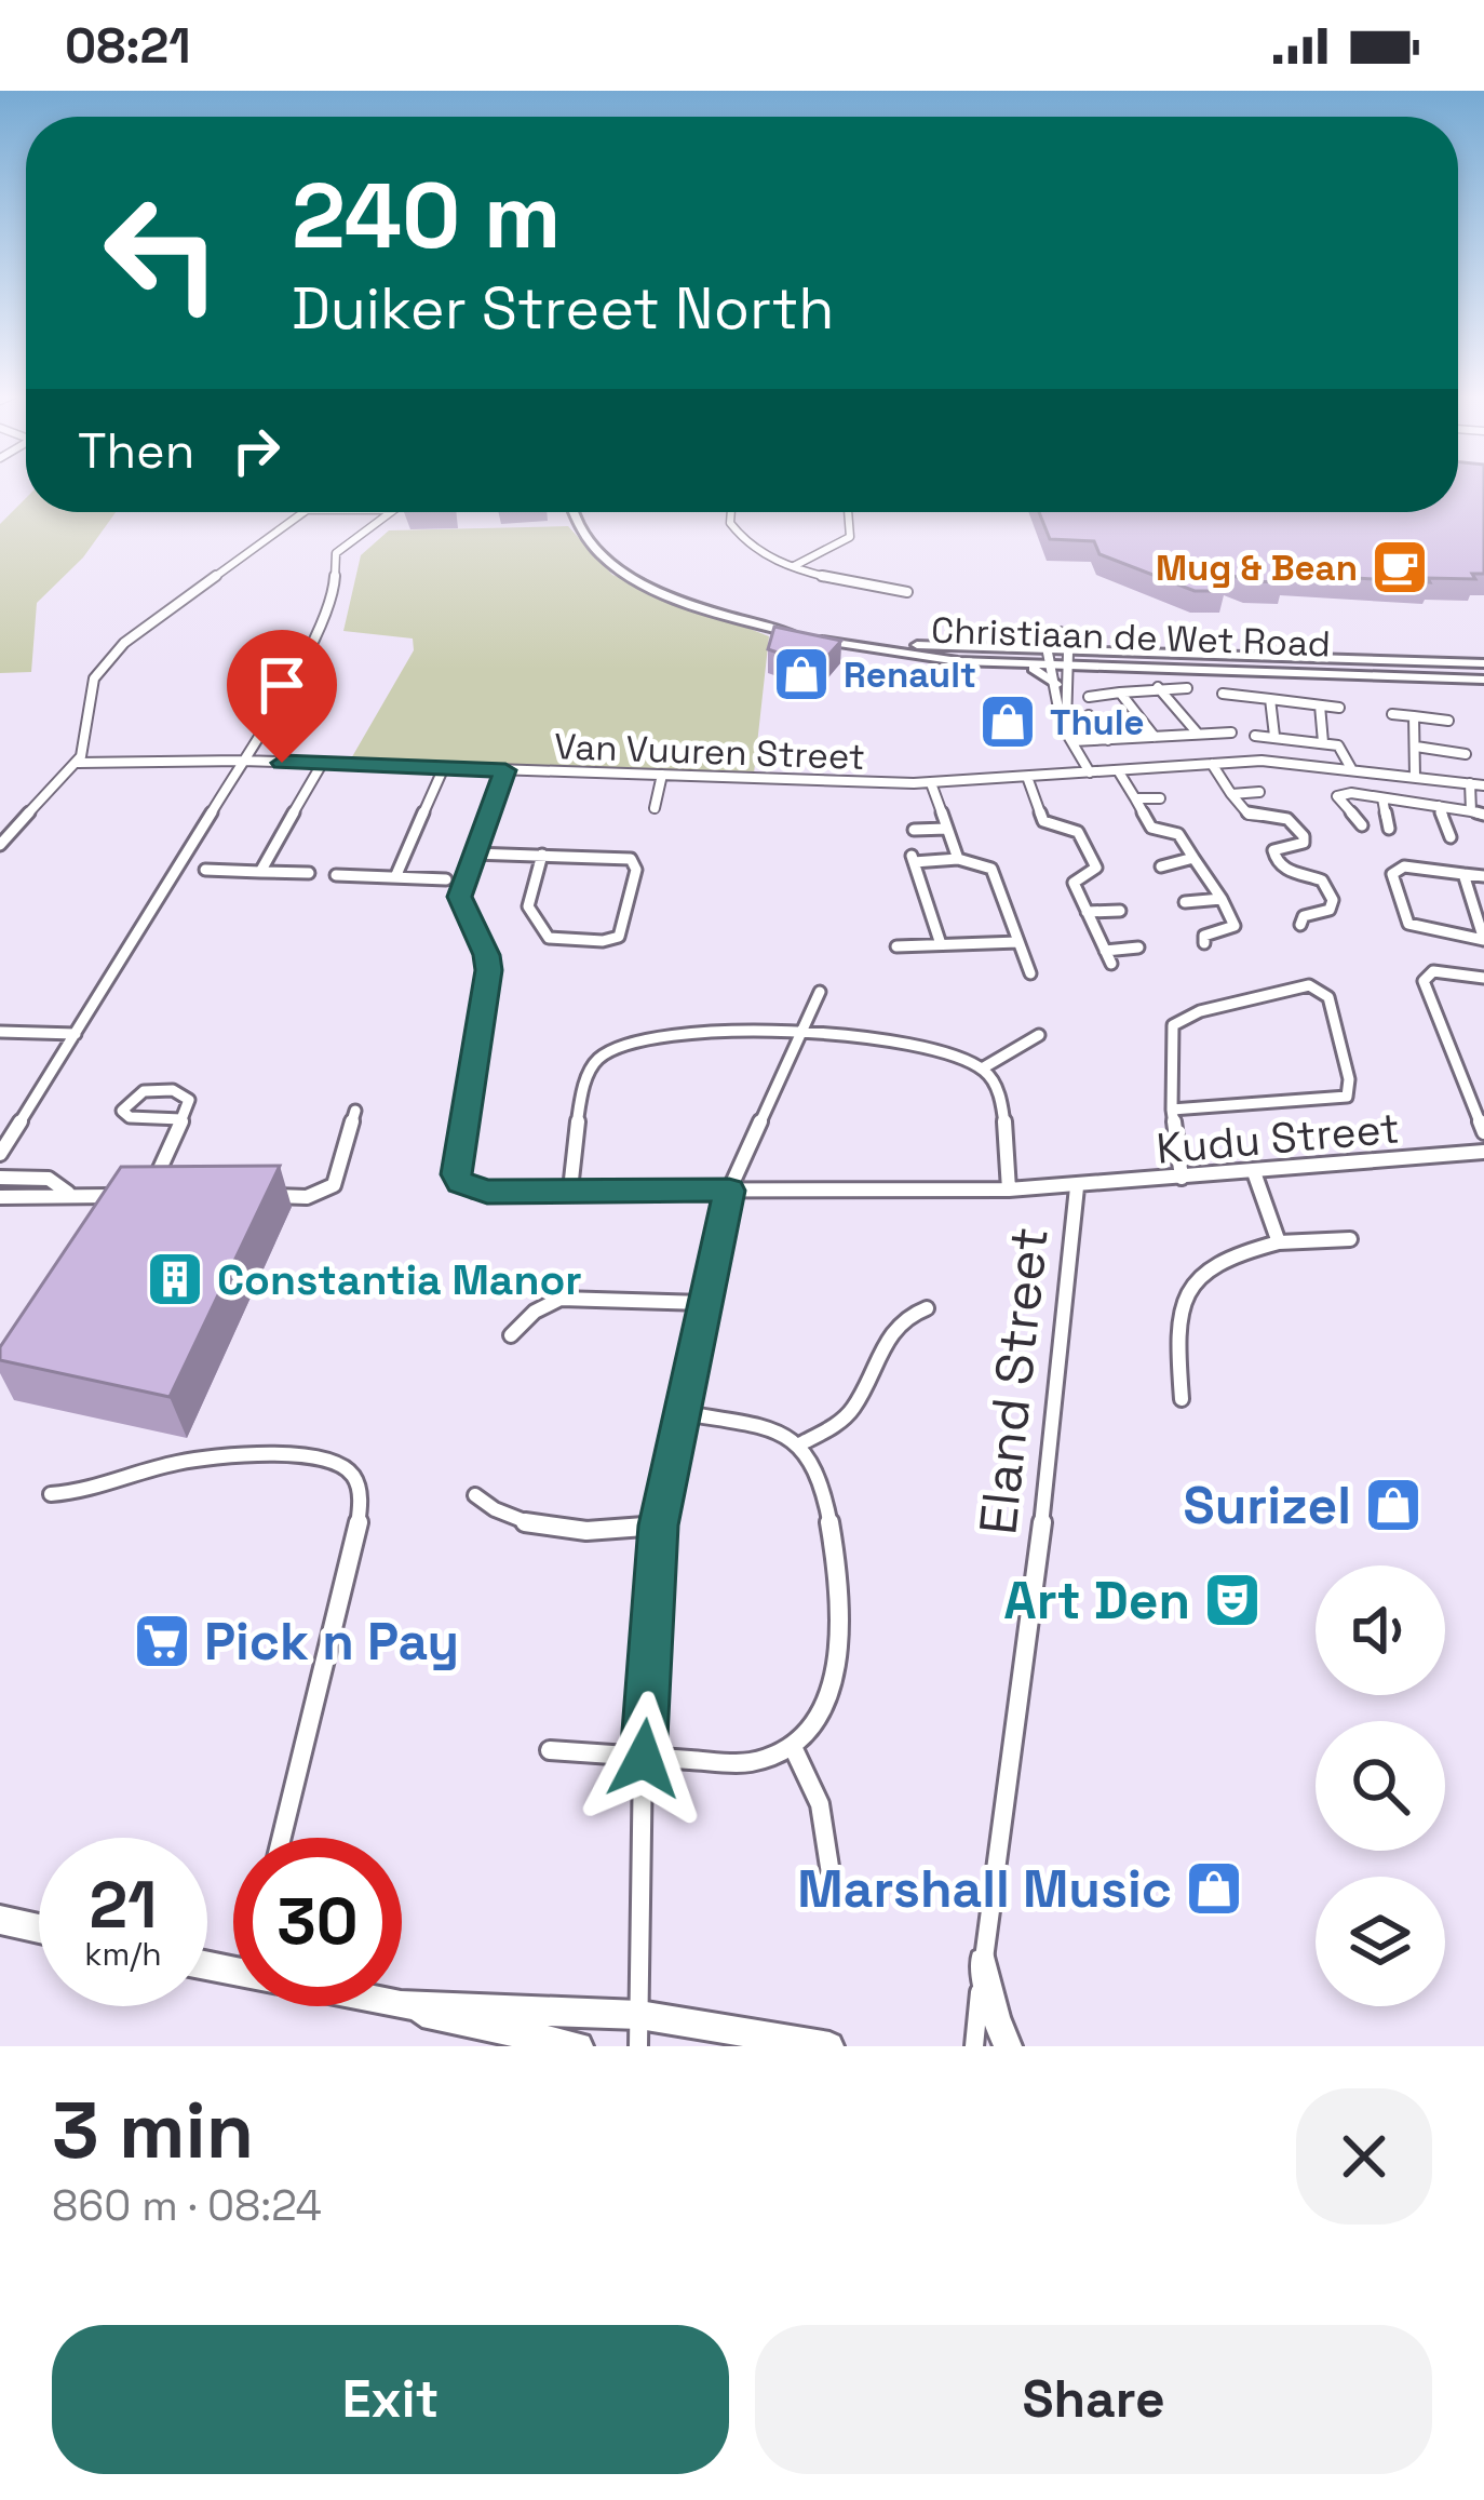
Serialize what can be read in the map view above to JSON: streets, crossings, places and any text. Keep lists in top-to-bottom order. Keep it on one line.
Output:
{"streets":{"main road":["Christiaan de Wet Road"],"street":["Van Vuuren Street","Kudu Street","Eland Street"]},"crossings":[["Kudu Street","Eland Street"]],"places":{"cafe":["Mug & Bean"],"shop":["Renault","Thule","Surizel","Marshall Music"],"building":["Constantia Manor"],"theatre":["Art Den"],"supermarket":["Pick n Pay"]},"page":{"status":"08:21","turn":["240 m","Duiker Street North"],"then":"Then","speed":"21 km/h","limit":"30","heading":["3 min","860 m · 08:24"],"buttons":["Exit","Share"]}}
